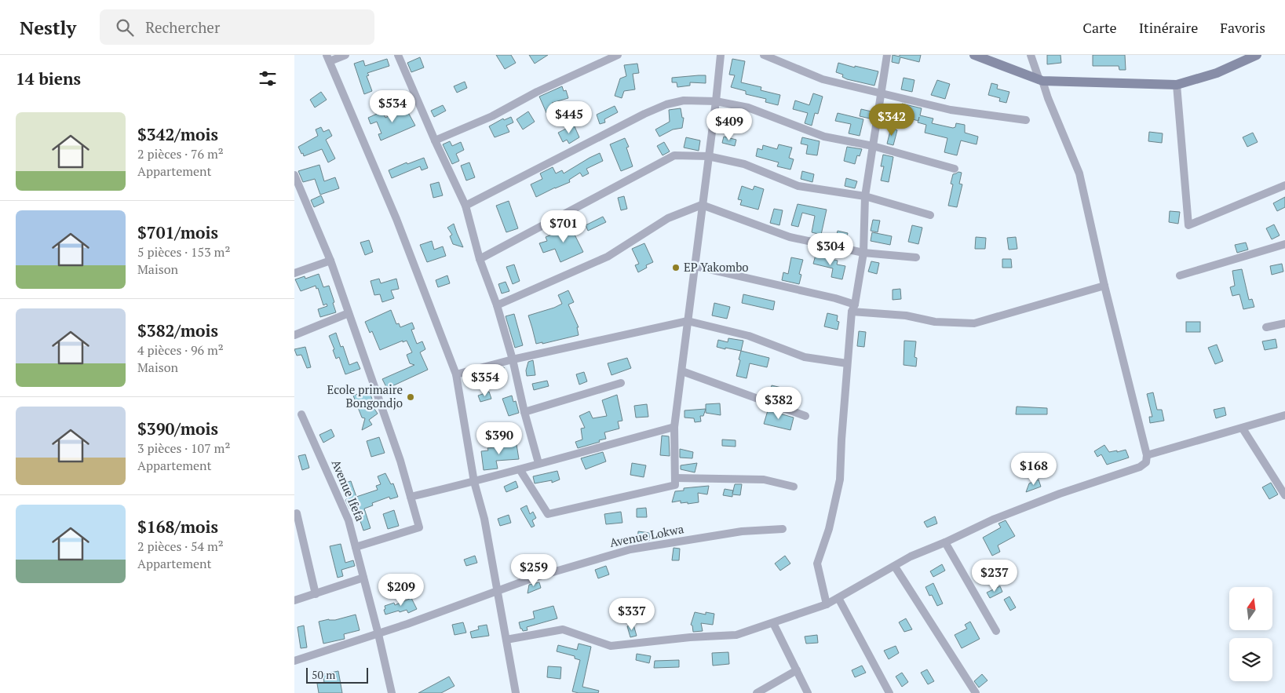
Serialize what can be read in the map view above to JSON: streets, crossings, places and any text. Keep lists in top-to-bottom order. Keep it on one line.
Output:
{"streets":{"street":["Avenue Ifefa","Avenue Lokwa"]},"crossings":[["Avenue Ifefa","Avenue Lokwa"]],"places":["EP Yakombo","Ecole primaire Bongondjo"],"scale_bar":"50 m","north":"top","page":{"header":"Nestly","search":"Rechercher","nav":["Carte","Itinéraire","Favoris"],"heading":"14 biens","price":["$534","$445","$342","$409","$701","$304","$354","$382","$390","$168","$259","$237","$209","$337"],"list":[{"name":"$342/mois","note":"2 pièces · 76 m² · Appartement"},{"name":"$701/mois","note":"5 pièces · 153 m² · Maison"},{"name":"$382/mois","note":"4 pièces · 96 m² · Maison"},{"name":"$390/mois","note":"3 pièces · 107 m² · Appartement"},{"name":"$168/mois","note":"2 pièces · 54 m² · Appartement"}],"scale":"50 m"}}
